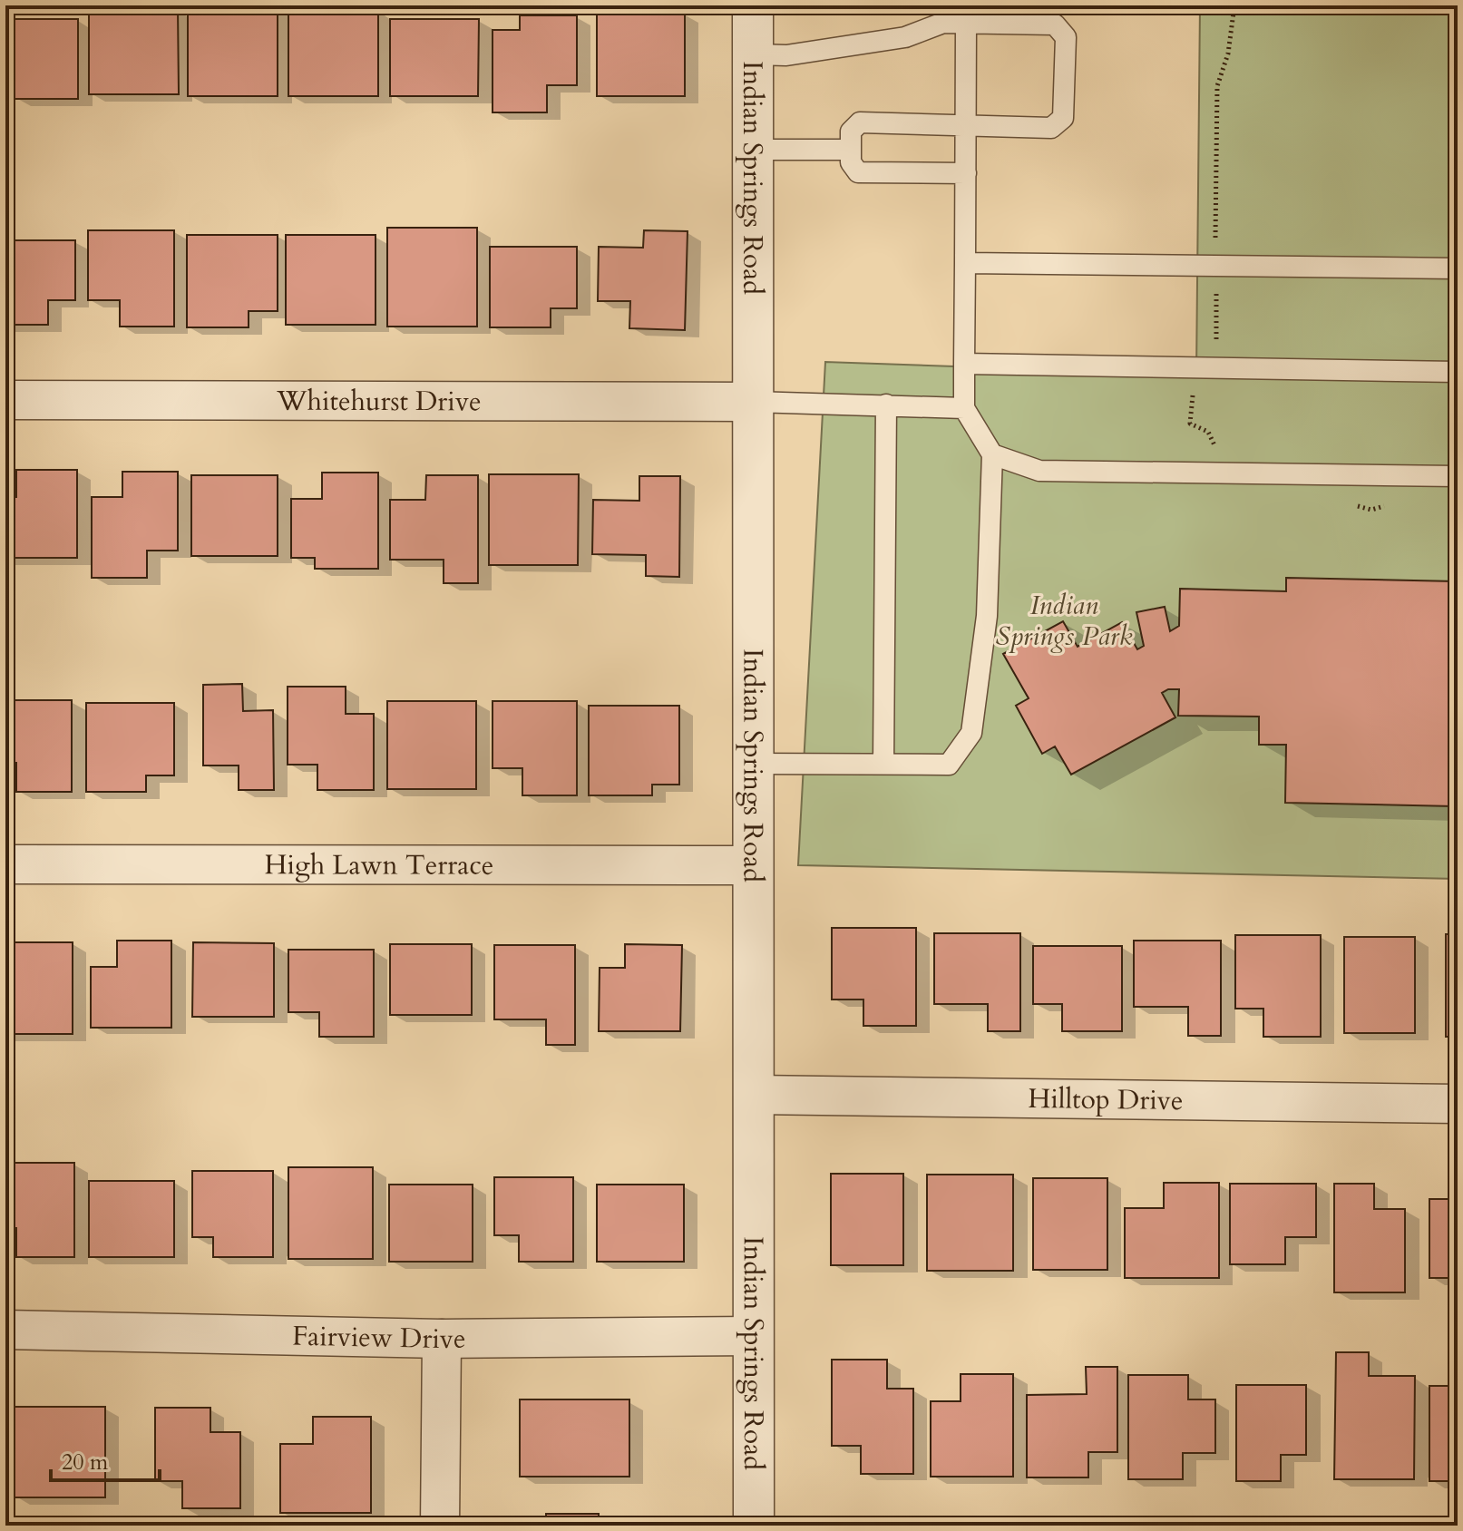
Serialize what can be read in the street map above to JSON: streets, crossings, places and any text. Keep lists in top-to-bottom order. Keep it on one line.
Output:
{"streets":{"street":["Indian Springs Road","Whitehurst Drive","High Lawn Terrace","Hilltop Drive","Fairview Drive"]},"crossings":[["Indian Springs Road","Whitehurst Drive"],["Indian Springs Road","High Lawn Terrace"],["Indian Springs Road","Hilltop Drive"],["Indian Springs Road","Fairview Drive"]],"parks":["Indian Springs Park"],"scale_bar":"20 m"}
